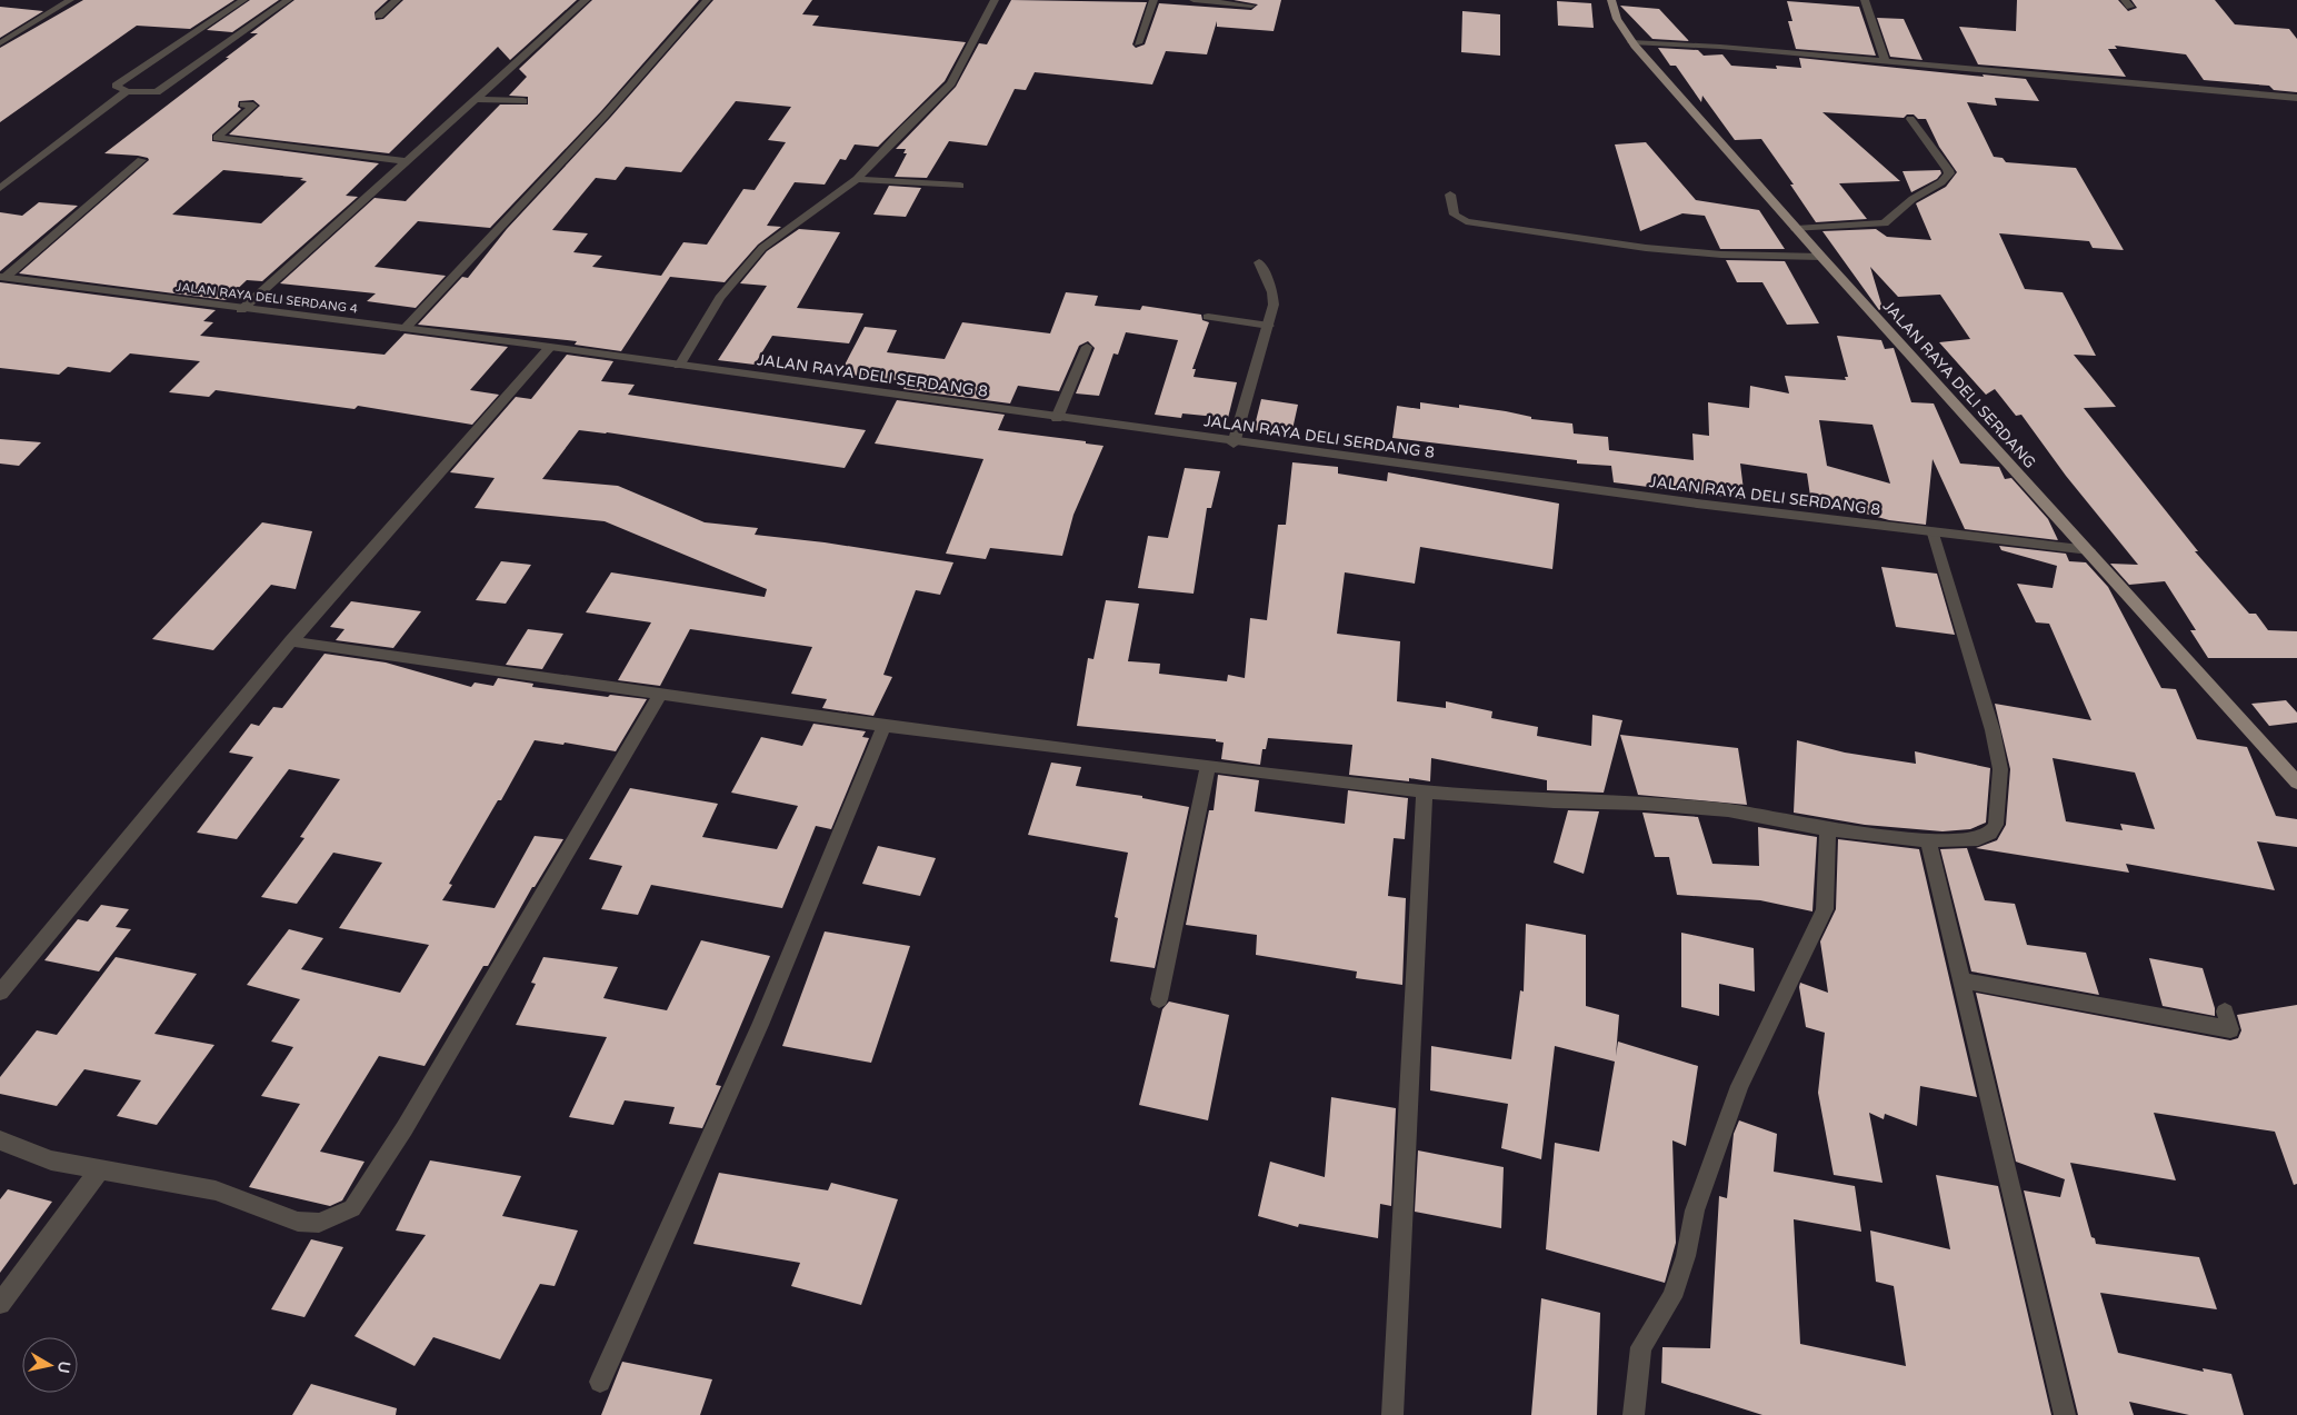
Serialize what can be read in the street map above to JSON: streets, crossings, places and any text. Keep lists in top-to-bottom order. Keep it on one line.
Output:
{"streets":{"main road":["JALAN RAYA DELI SERDANG"],"street":["JALAN RAYA DELI SERDANG 4","JALAN RAYA DELI SERDANG 8"]},"crossings":[["JALAN RAYA DELI SERDANG 4","JALAN RAYA DELI SERDANG 8"],["JALAN RAYA DELI SERDANG 8","JALAN RAYA DELI SERDANG"]],"north":"right"}
